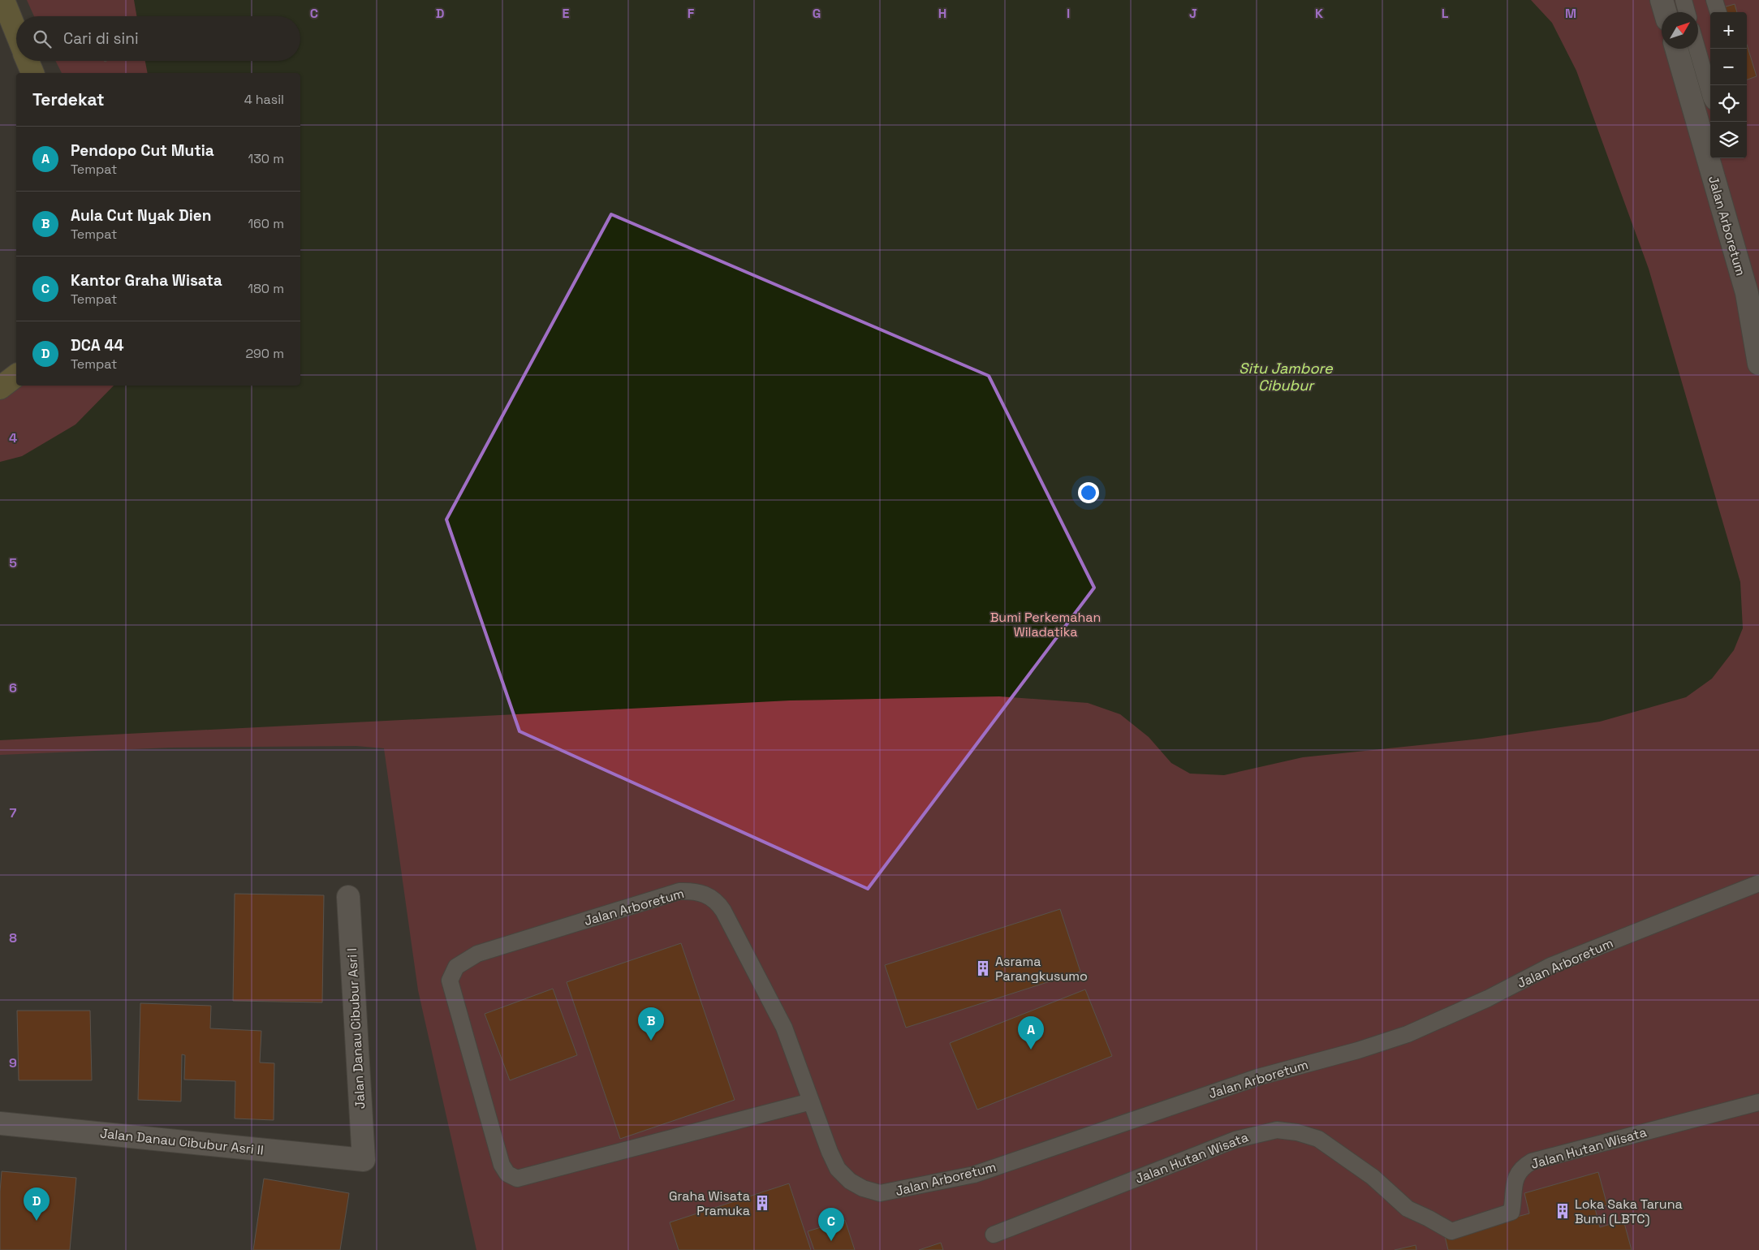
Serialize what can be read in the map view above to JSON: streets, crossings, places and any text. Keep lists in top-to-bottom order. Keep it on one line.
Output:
{"streets":{"street":["Jalan Arboretum","Jalan Danau Cibubur Asri I","Jalan Danau Cibubur Asri II"],"lane":["Jalan Hutan Wisata"]},"crossings":[["Jalan Danau Cibubur Asri I","Jalan Danau Cibubur Asri II"]],"water":["Situ Jambore Cibubur"],"parks":["Bumi Perkemahan Wiladatika"],"places":{"building":["Asrama Parangkusumo","Graha Wisata Pramuka","Loka Saka Taruna Bumi (LBTC)"]},"north":"top right","page":{"map_buttons":["+","−"],"search":"Cari di sini","heading":["Terdekat","4 hasil"],"list":[{"mark":"A","name":"Pendopo Cut Mutia","note":"Tempat","value":"130 m"},{"mark":"B","name":"Aula Cut Nyak Dien","note":"Tempat","value":"160 m"},{"mark":"C","name":"Kantor Graha Wisata","note":"Tempat","value":"180 m"},{"mark":"D","name":"DCA 44","note":"Tempat","value":"290 m"}],"pins":["B","A","D","C"]},"grid":{"columns":["C","D","E","F","G","H","I","J","K","L","M"],"rows":["4","5","6","7","8","9"]}}
